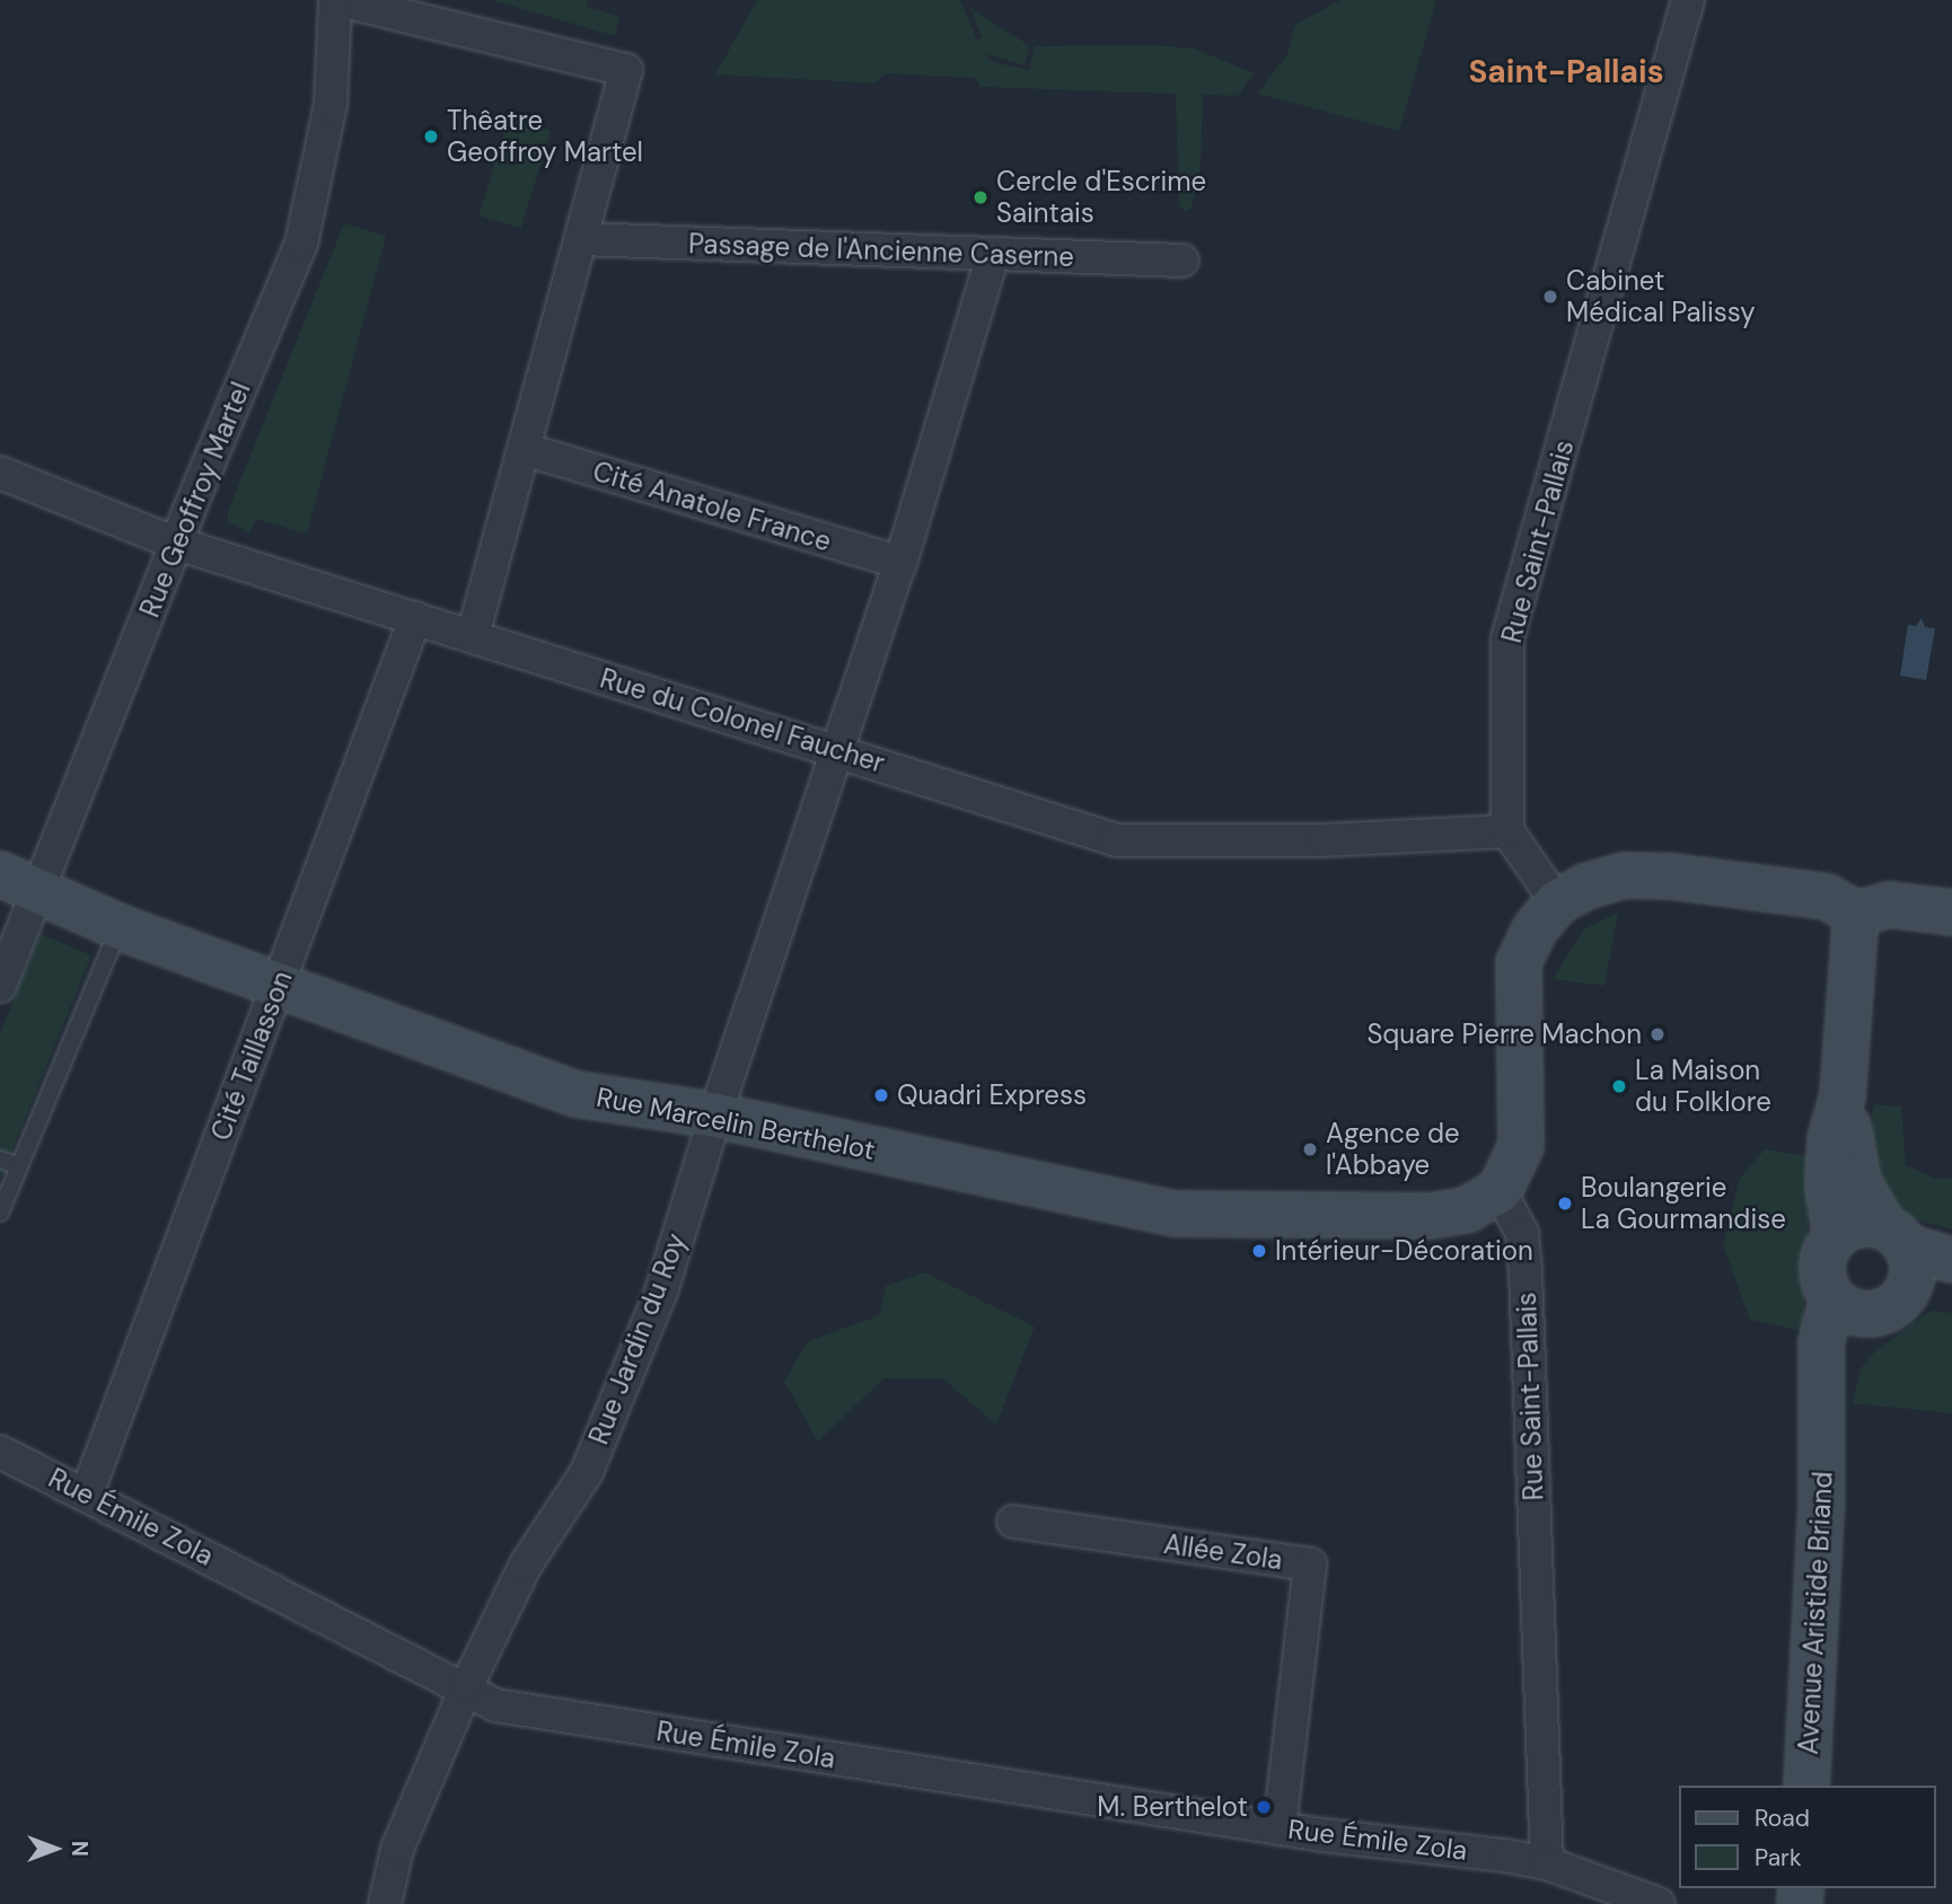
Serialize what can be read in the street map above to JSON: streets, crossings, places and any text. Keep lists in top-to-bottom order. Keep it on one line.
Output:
{"streets":{"main road":["Rue Marcelin Berthelot","Avenue Aristide Briand"],"street":["Passage de l'Ancienne Caserne","Rue Geoffroy Martel","Cité Anatole France","Rue Saint-Pallais","Rue du Colonel Faucher","Cité Taillasson","Rue Jardin du Roy","Rue Émile Zola","Allée Zola"]},"crossings":[["Rue Geoffroy Martel","Rue du Colonel Faucher"],["Rue Geoffroy Martel","Rue Marcelin Berthelot"],["Rue Saint-Pallais","Rue du Colonel Faucher"],["Rue Saint-Pallais","Rue Marcelin Berthelot"],["Rue Saint-Pallais","Rue Émile Zola"],["Rue du Colonel Faucher","Cité Taillasson"],["Rue du Colonel Faucher","Rue Jardin du Roy"],["Cité Taillasson","Rue Marcelin Berthelot"],["Cité Taillasson","Rue Émile Zola"],["Rue Marcelin Berthelot","Rue Jardin du Roy"],["Rue Jardin du Roy","Rue Émile Zola"],["Rue Émile Zola","Allée Zola"]],"districts":["Saint-Pallais"],"places":["Thêatre Geoffroy Martel","Cercle d'Escrime Saintais","Cabinet Médical Palissy","Square Pierre Machon","La Maison du Folklore","Quadri Express","Agence de l'Abbaye","Boulangerie La Gourmandise","Intérieur-Décoration","M. Berthelot"],"legend":["Road","Park"],"north":"right"}
